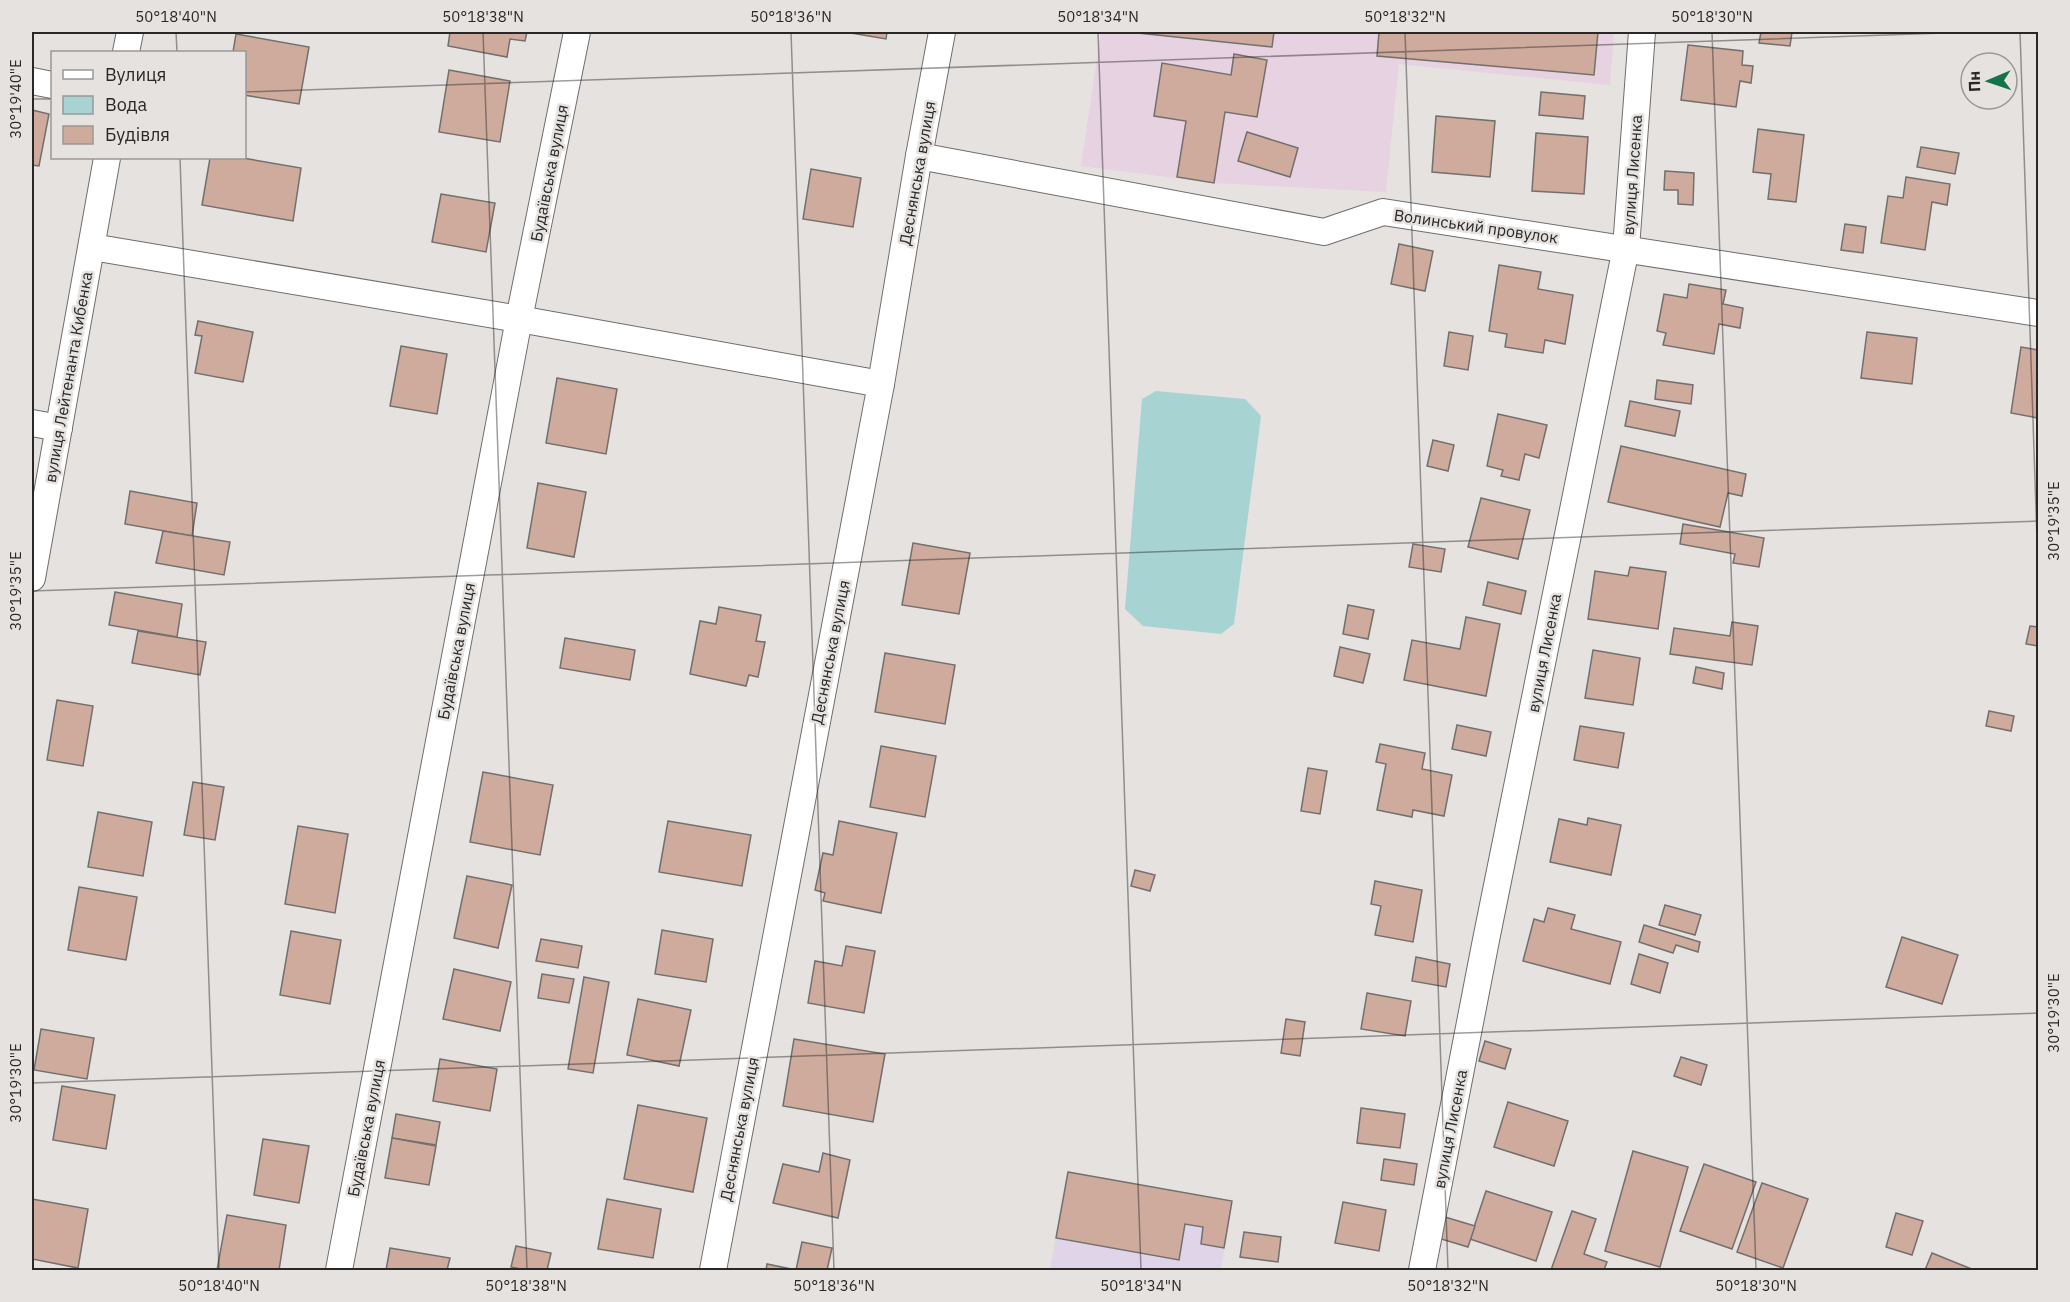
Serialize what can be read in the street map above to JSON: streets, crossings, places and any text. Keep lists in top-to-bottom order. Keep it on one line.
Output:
{"streets":{"street":["Будаївська вулиця","Деснянська вулиця","вулиця Лисенка","Волинський провулок","вулиця Лейтенанта Кибенка"]},"crossings":[["Деснянська вулиця","Волинський провулок"],["вулиця Лисенка","Волинський провулок"]],"legend":["Вулиця","Вода","Будівля"],"north":"left","coordinates":["50°18'40\"N","50°18'38\"N","50°18'36\"N","50°18'34\"N","50°18'32\"N","50°18'30\"N","30°19'40\"E","30°19'35\"E","30°19'30\"E"]}
